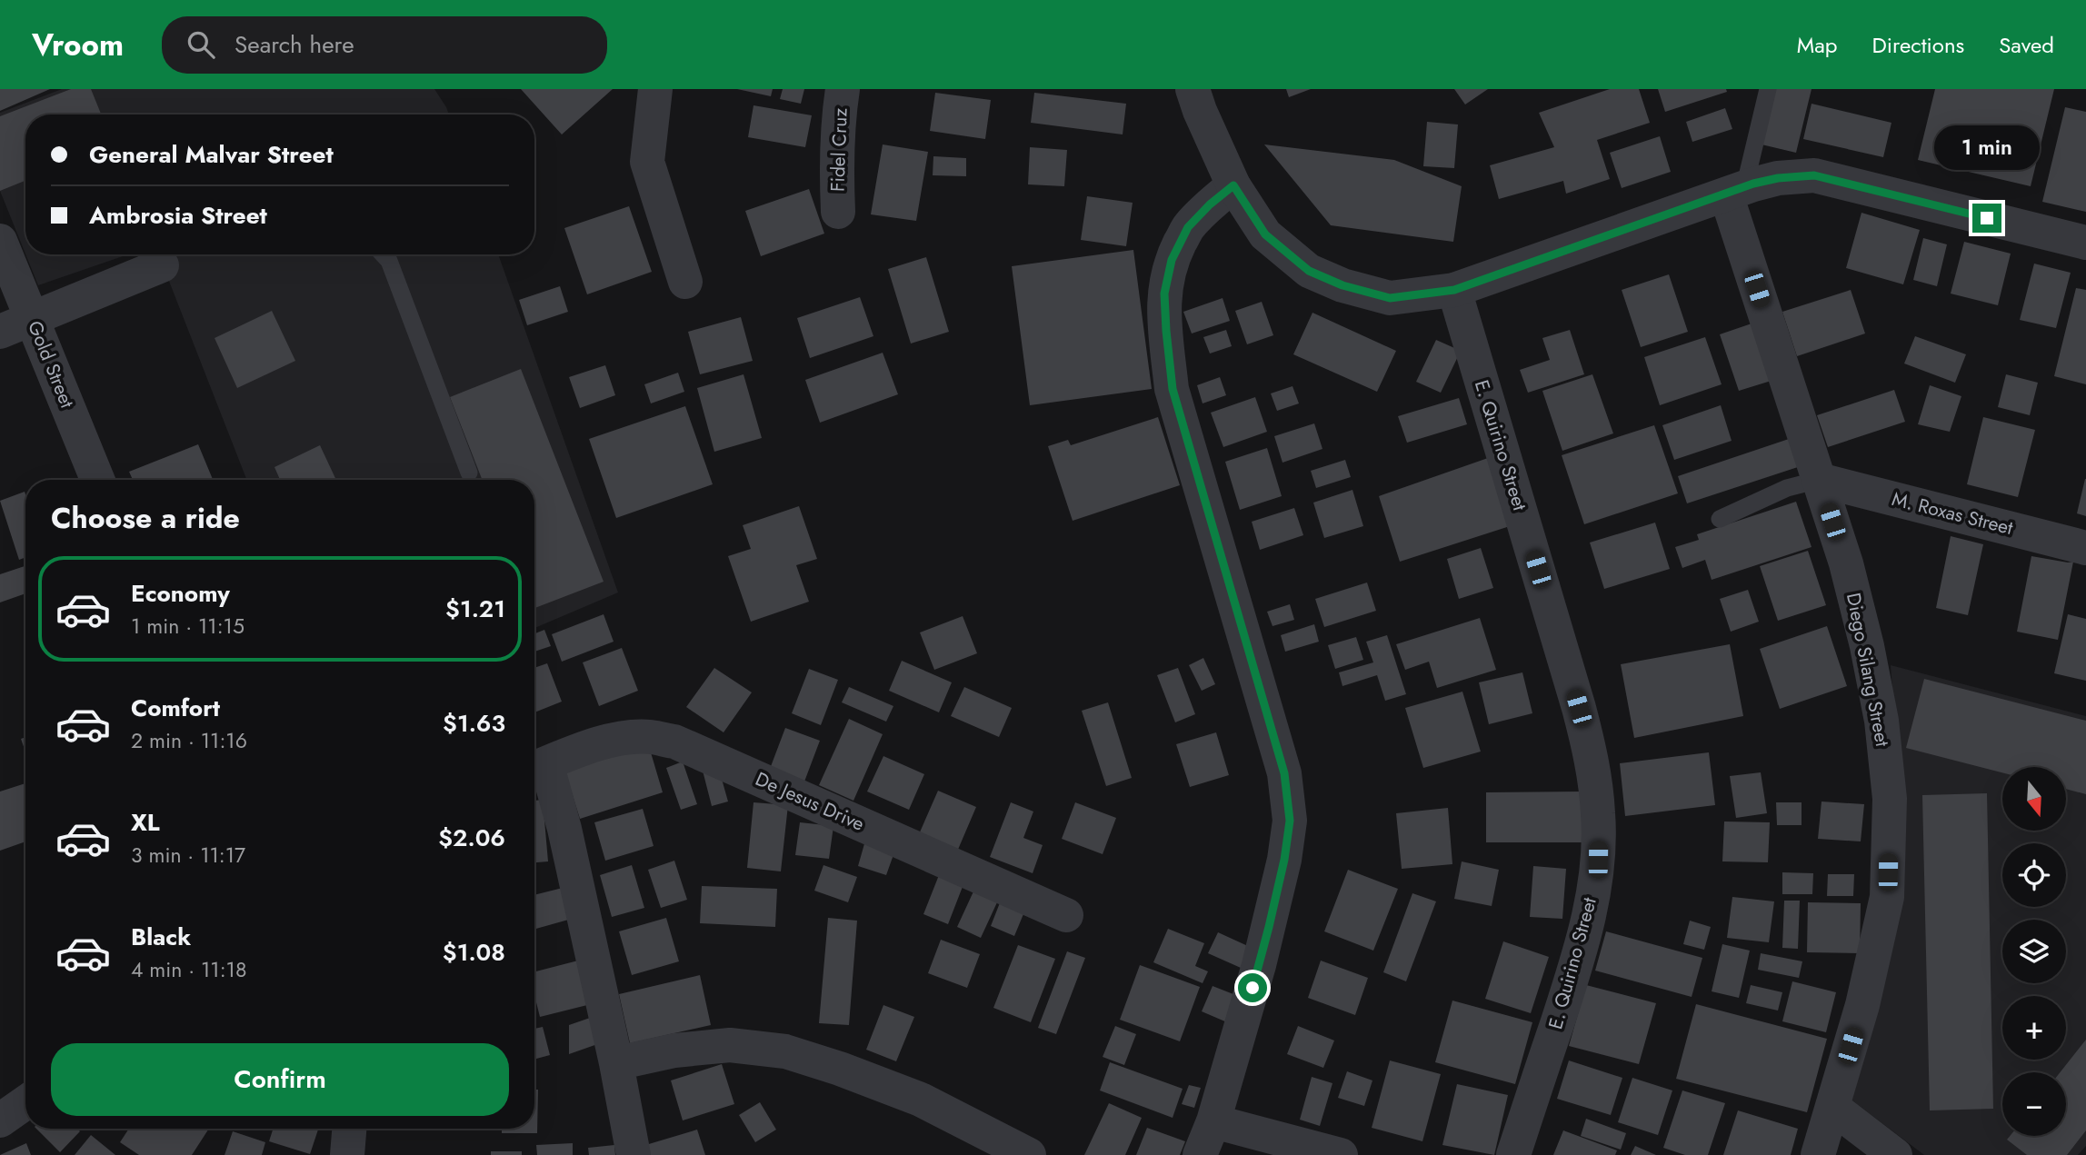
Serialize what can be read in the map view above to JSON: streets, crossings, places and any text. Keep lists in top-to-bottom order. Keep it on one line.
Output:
{"streets":{"street":["Fidel Cruz","Gold Street","E. Quirino Street","M. Roxas Street","Diego Silang Street","De Jesus Drive"]},"crossings":[["M. Roxas Street","Diego Silang Street"]],"north":"bottom","page":{"header":"Vroom","search":"Search here","nav":["Map","Directions","Saved"],"banner":["General Malvar Street","Ambrosia Street"],"bubble":"1 min","heading":"Choose a ride","list":[{"name":"Economy","note":"1 min · 11:15","value":"$1.21"},{"name":"Comfort","note":"2 min · 11:16","value":"$1.63"},{"name":"XL","note":"3 min · 11:17","value":"$2.06"},{"name":"Black","note":"4 min · 11:18","value":"$1.08"}],"map_buttons":["+","−"],"buttons":"Confirm"}}
